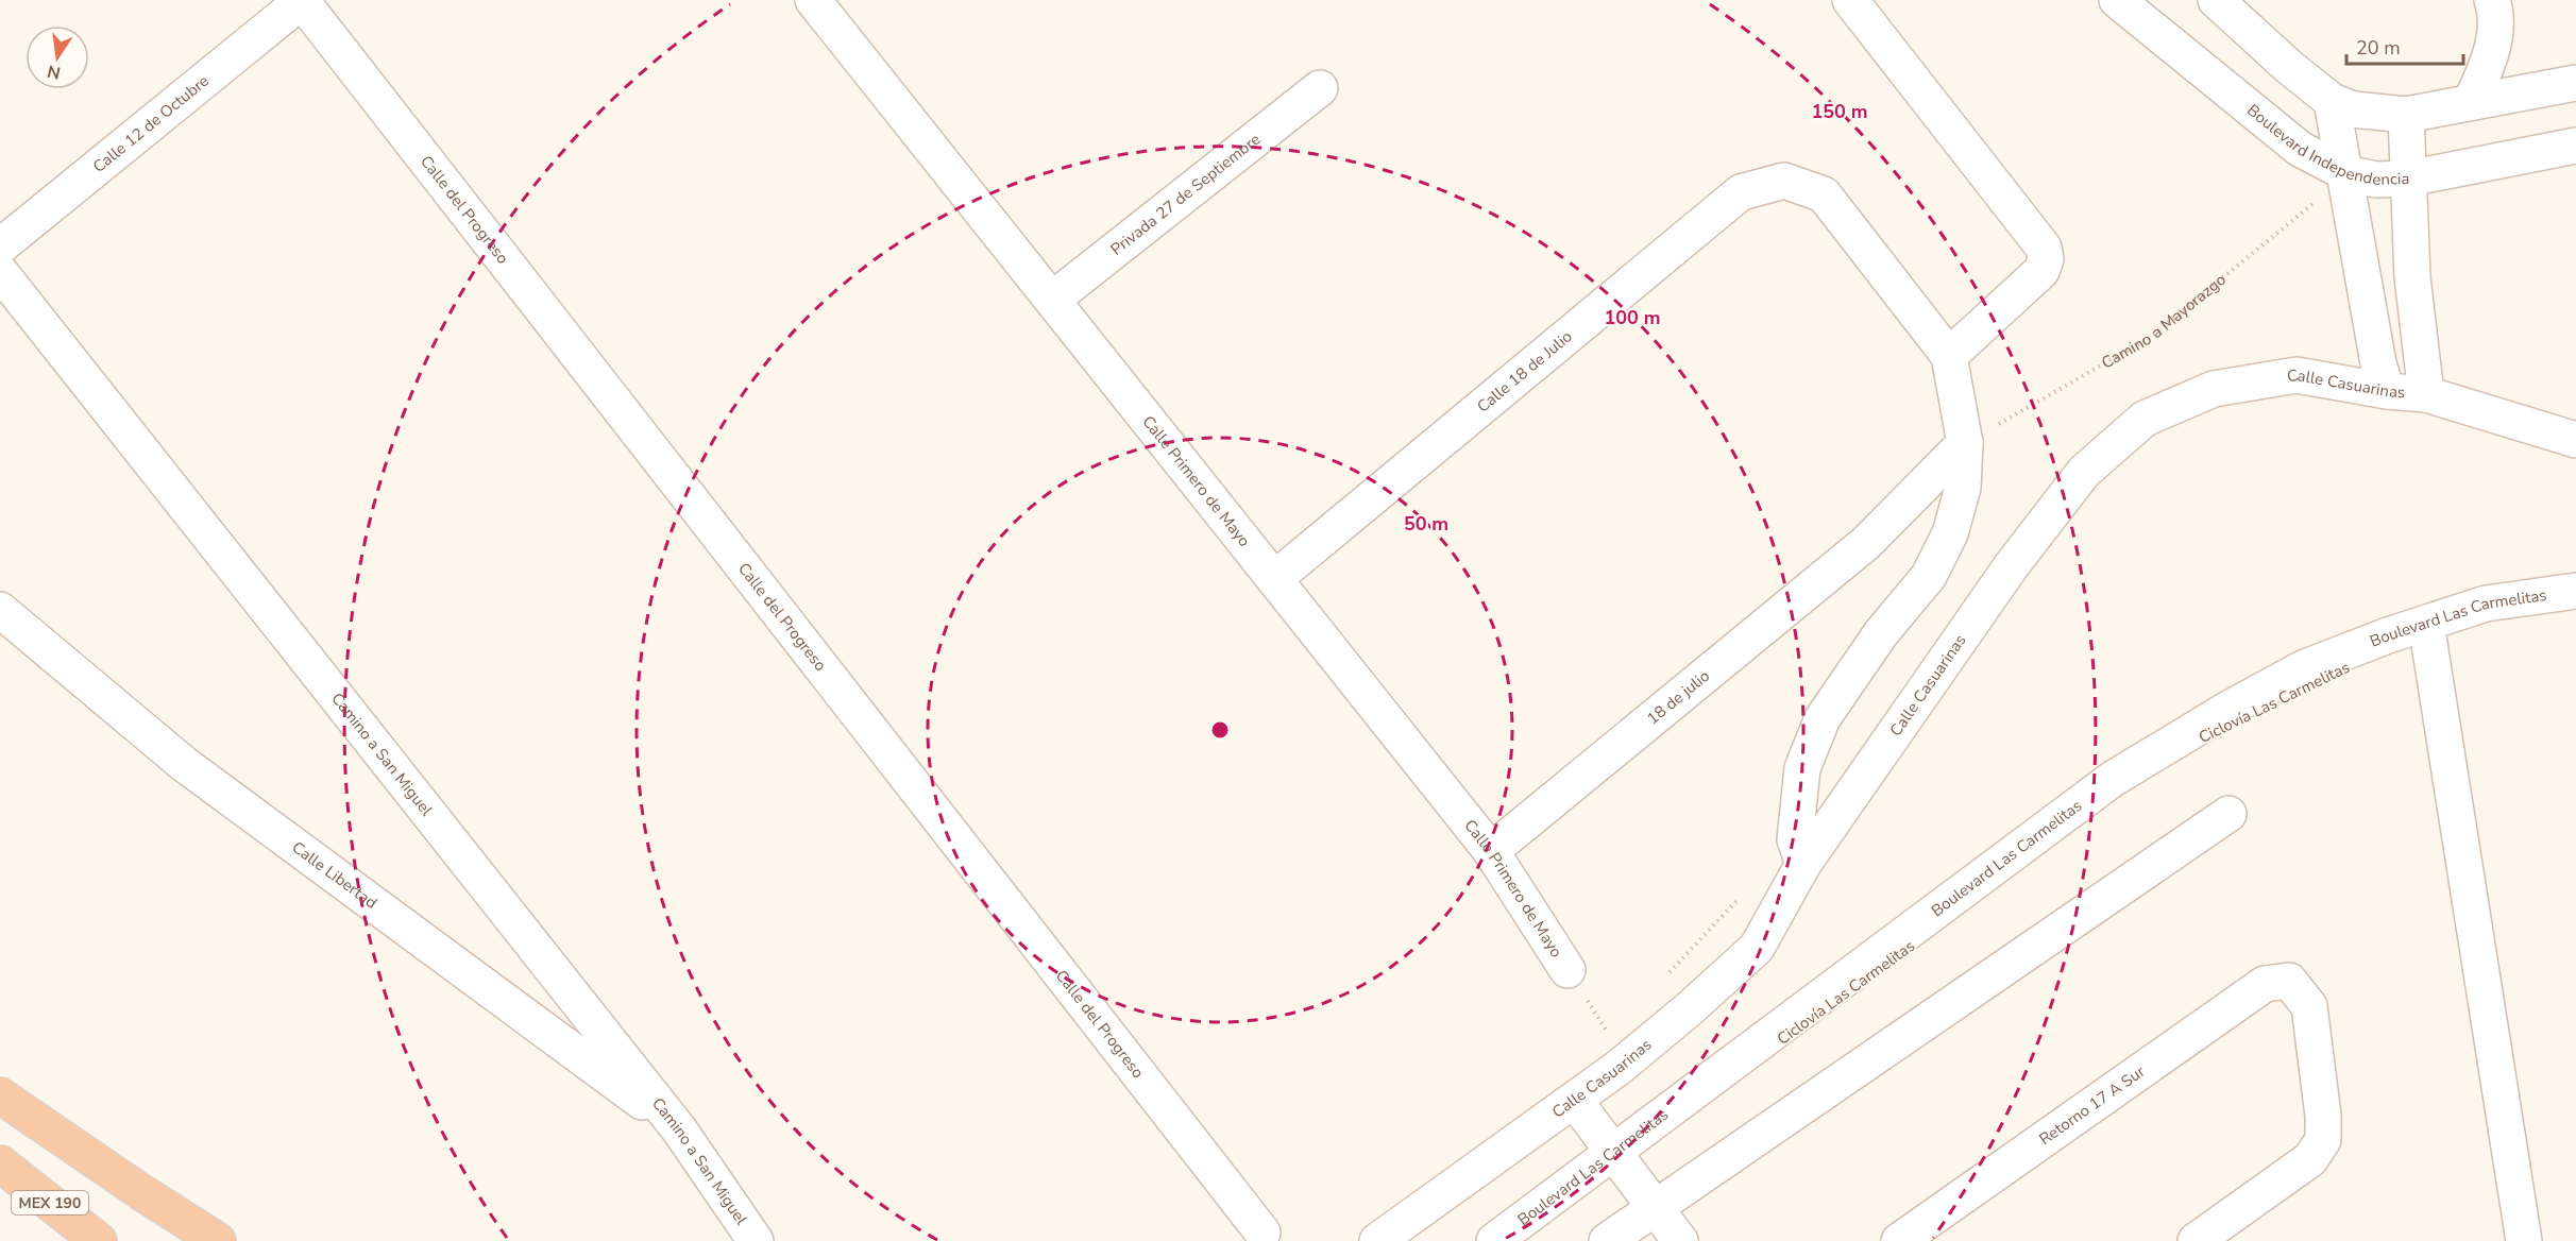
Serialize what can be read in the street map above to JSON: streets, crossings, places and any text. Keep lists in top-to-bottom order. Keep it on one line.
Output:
{"streets":{"highway":["MEX 190"],"street":["Calle 12 de Octubre","Boulevard Independencia","Privada 27 de Septiembre","Calle del Progreso","Calle 18 de Julio","Calle Casuarinas","Calle Primero de Mayo","Boulevard Las Carmelitas","18 de julio","Camino a San Miguel","Calle Libertad","Retorno 17 A Sur"],"path":["Camino a Mayorazgo"]},"crossings":[["Calle 12 de Octubre","Calle del Progreso"],["Boulevard Independencia","Camino a Mayorazgo"],["Privada 27 de Septiembre","Calle Primero de Mayo"],["Camino a Mayorazgo","18 de julio"],["Calle 18 de Julio","Calle Primero de Mayo"],["Calle Primero de Mayo","18 de julio"],["Camino a San Miguel","Calle Libertad"]],"scale_bar":"20 m","north":"bottom","rings":["150 m","100 m","50 m"]}
